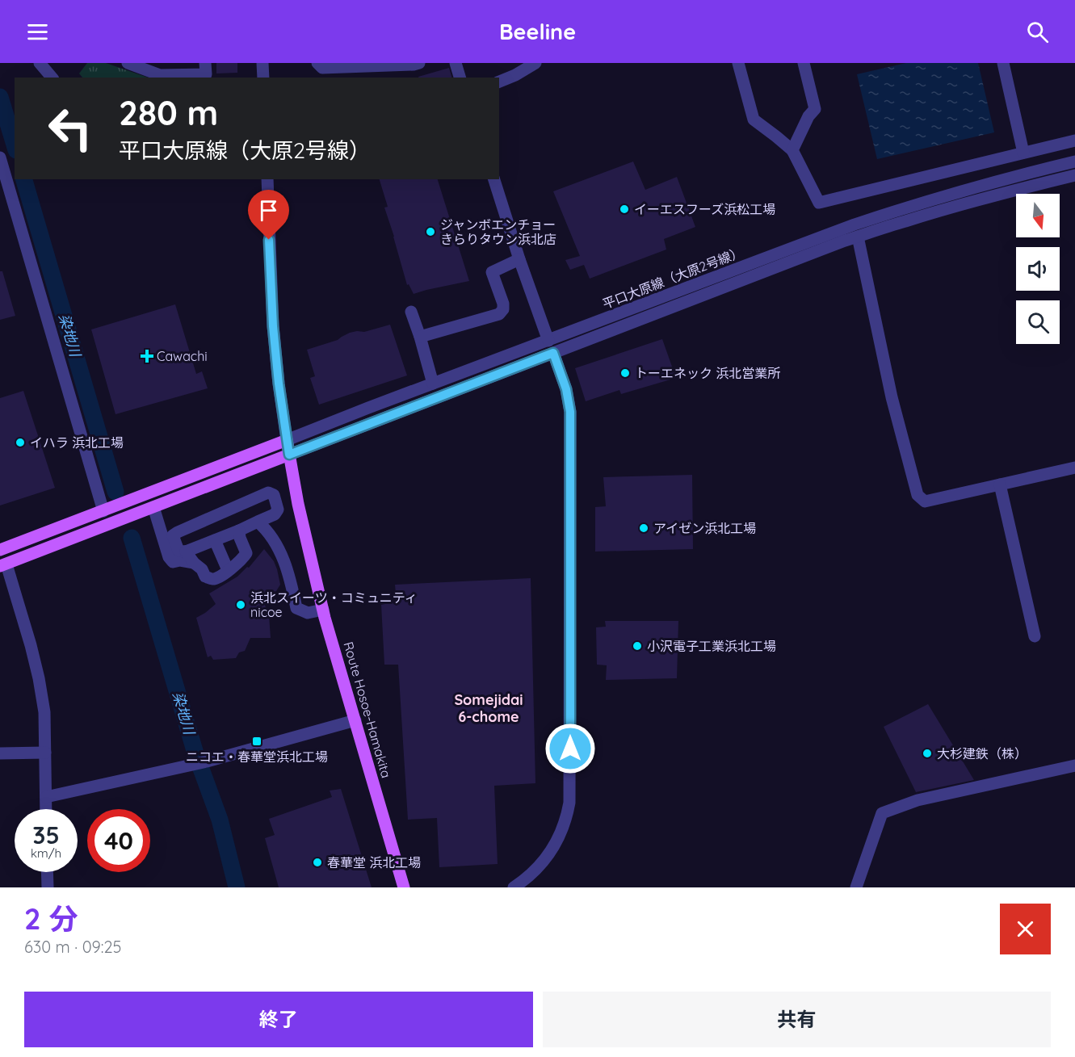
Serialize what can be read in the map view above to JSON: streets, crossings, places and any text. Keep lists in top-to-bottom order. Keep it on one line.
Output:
{"streets":{"main road":["Route Hosoe-Hamakita"],"street":["平口大原線（大原2号線）"]},"crossings":[["平口大原線（大原2号線）","Route Hosoe-Hamakita"]],"districts":["Somejidai 6-chome"],"water":["染地川"],"places":{"other":["イーエスフーズ浜松工場","ジャンボエンチョー きらりタウン浜北店","トーエネック 浜北営業所","イハラ 浜北工場","アイゼン浜北工場","浜北スイーツ・コミュニティ nicoe","小沢電子工業浜北工場","大杉建鉄（株）","春華堂 浜北工場"],"health":["Cawachi"],"transit":["ニコエ・春華堂浜北工場"]},"north":"bottom","page":{"header":"Beeline","turn":["280 m","平口大原線（大原2号線）"],"speed":"35 km/h","limit":"40","heading":["2 分","630 m · 09:25"],"buttons":["終了","共有"]}}
